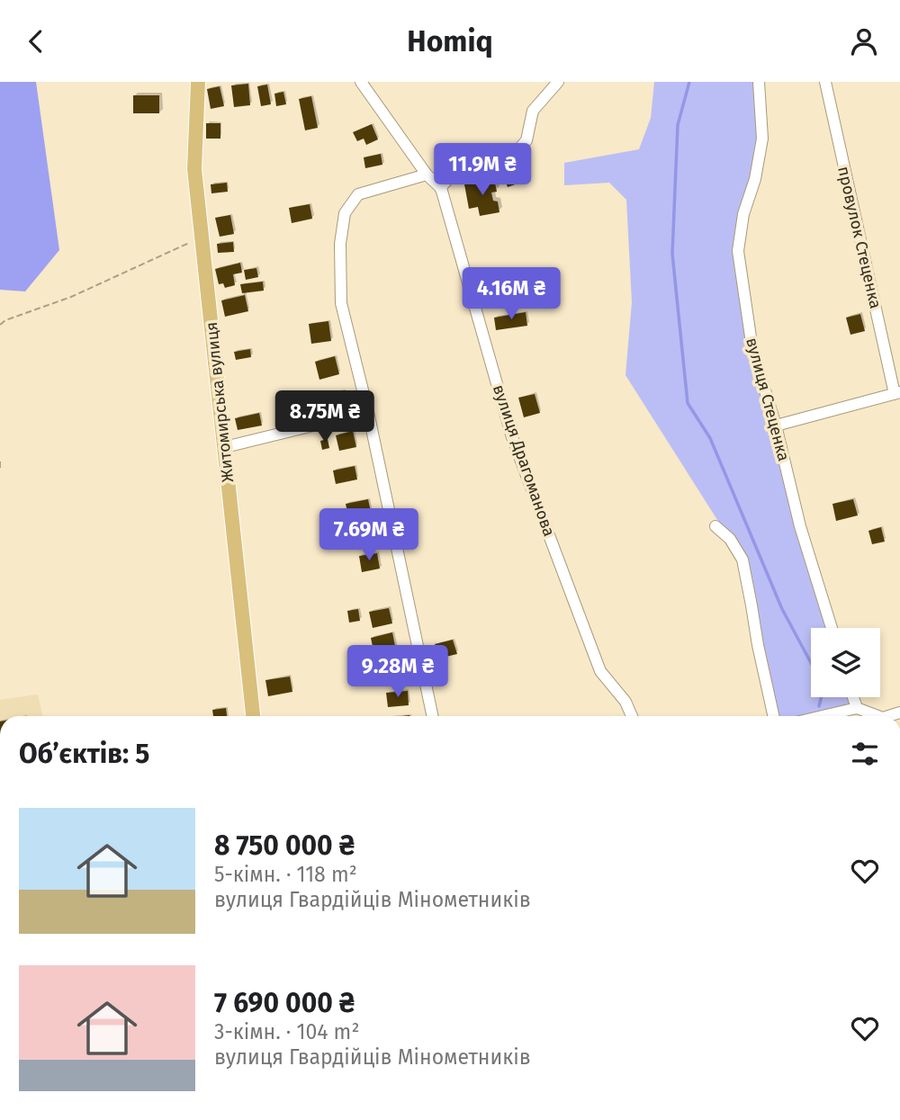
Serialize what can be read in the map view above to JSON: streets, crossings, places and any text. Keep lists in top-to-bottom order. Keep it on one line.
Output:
{"streets":{"main road":["Житомирська вулиця"],"street":["провулок Стеценка","вулиця Стеценка","вулиця Драгоманова"]},"crossings":[["провулок Стеценка","вулиця Стеценка"]],"page":{"header":"Homiq","price":["11.9M ₴","4.16M ₴","8.75M ₴","7.69M ₴","9.28M ₴"],"heading":"Об’єктів: 5","list":[{"name":"8 750 000 ₴","note":"5-кімн. · 118 m² · вулиця Гвардійців Мінометників"},{"name":"7 690 000 ₴","note":"3-кімн. · 104 m² · вулиця Гвардійців Мінометників"}]}}
